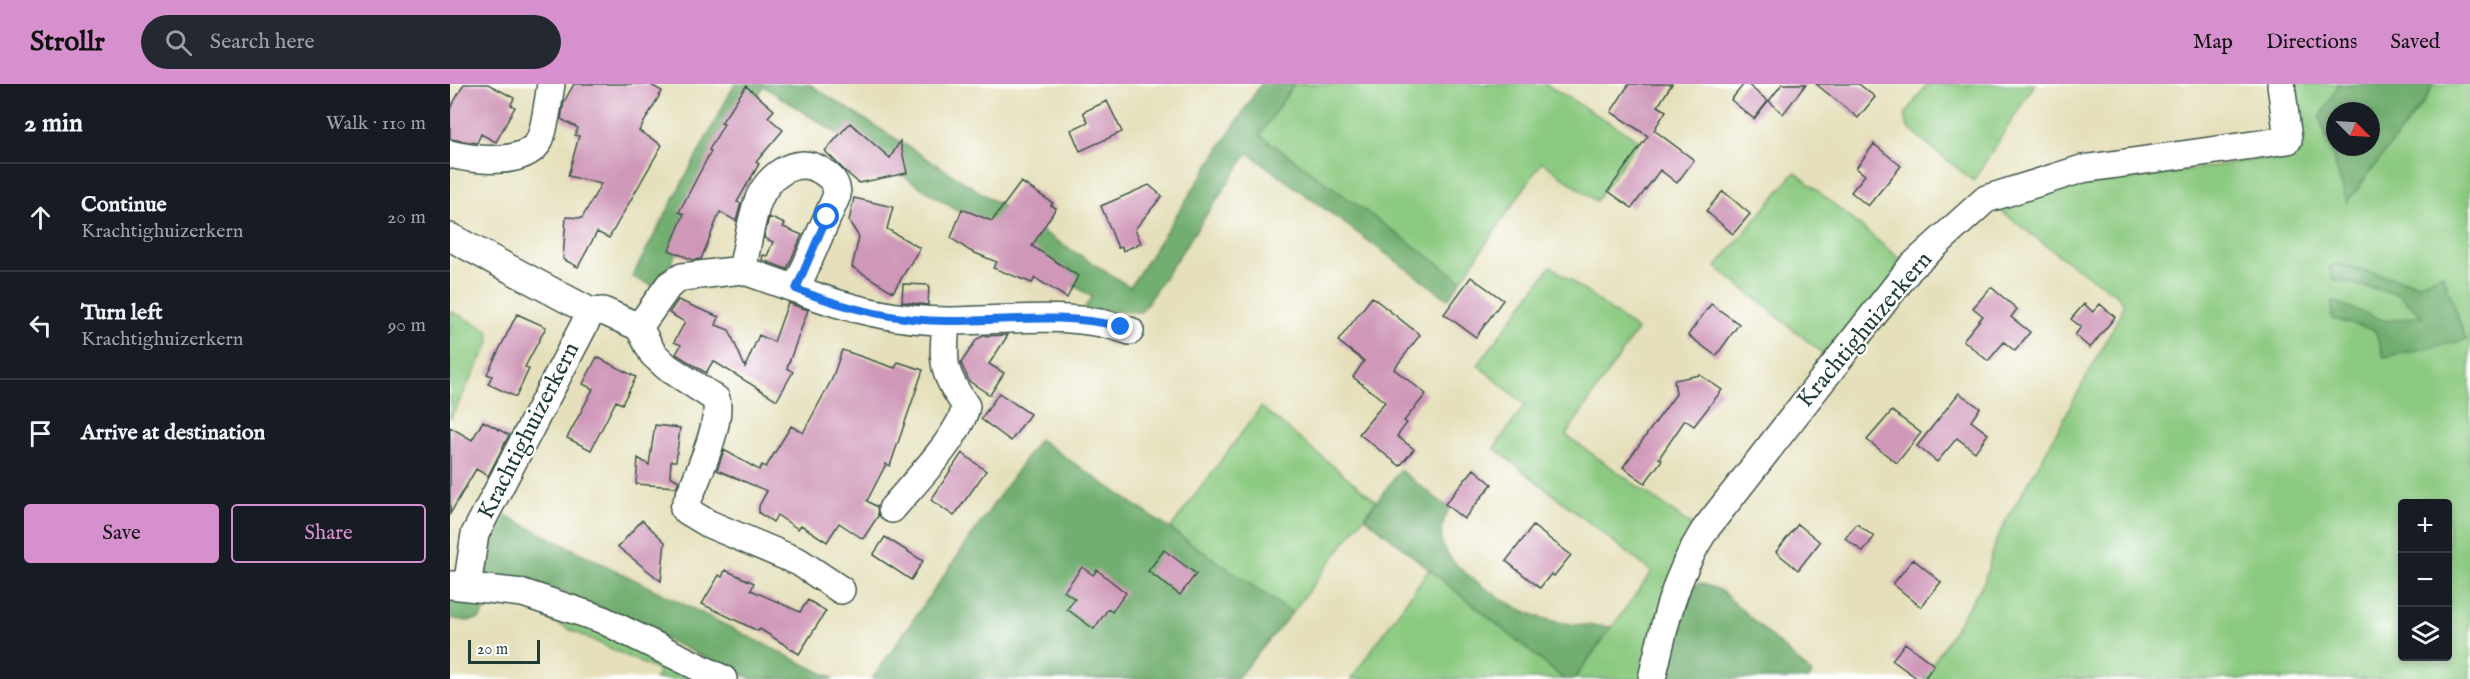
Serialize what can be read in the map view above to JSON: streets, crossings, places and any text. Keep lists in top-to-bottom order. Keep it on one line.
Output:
{"streets":{"street":["Krachtighuizerkern"]},"scale_bar":"20 m","north":"bottom right","page":{"header":"Strollr","search":"Search here","nav":["Map","Directions","Saved"],"heading":["2 min","Walk · 110 m"],"list":[["Continue","Krachtighuizerkern","20 m"],["Turn left","Krachtighuizerkern","90 m"],"Arrive at destination"],"buttons":["Save","Share"],"map_buttons":["+","−"],"scale":"20 m"}}
